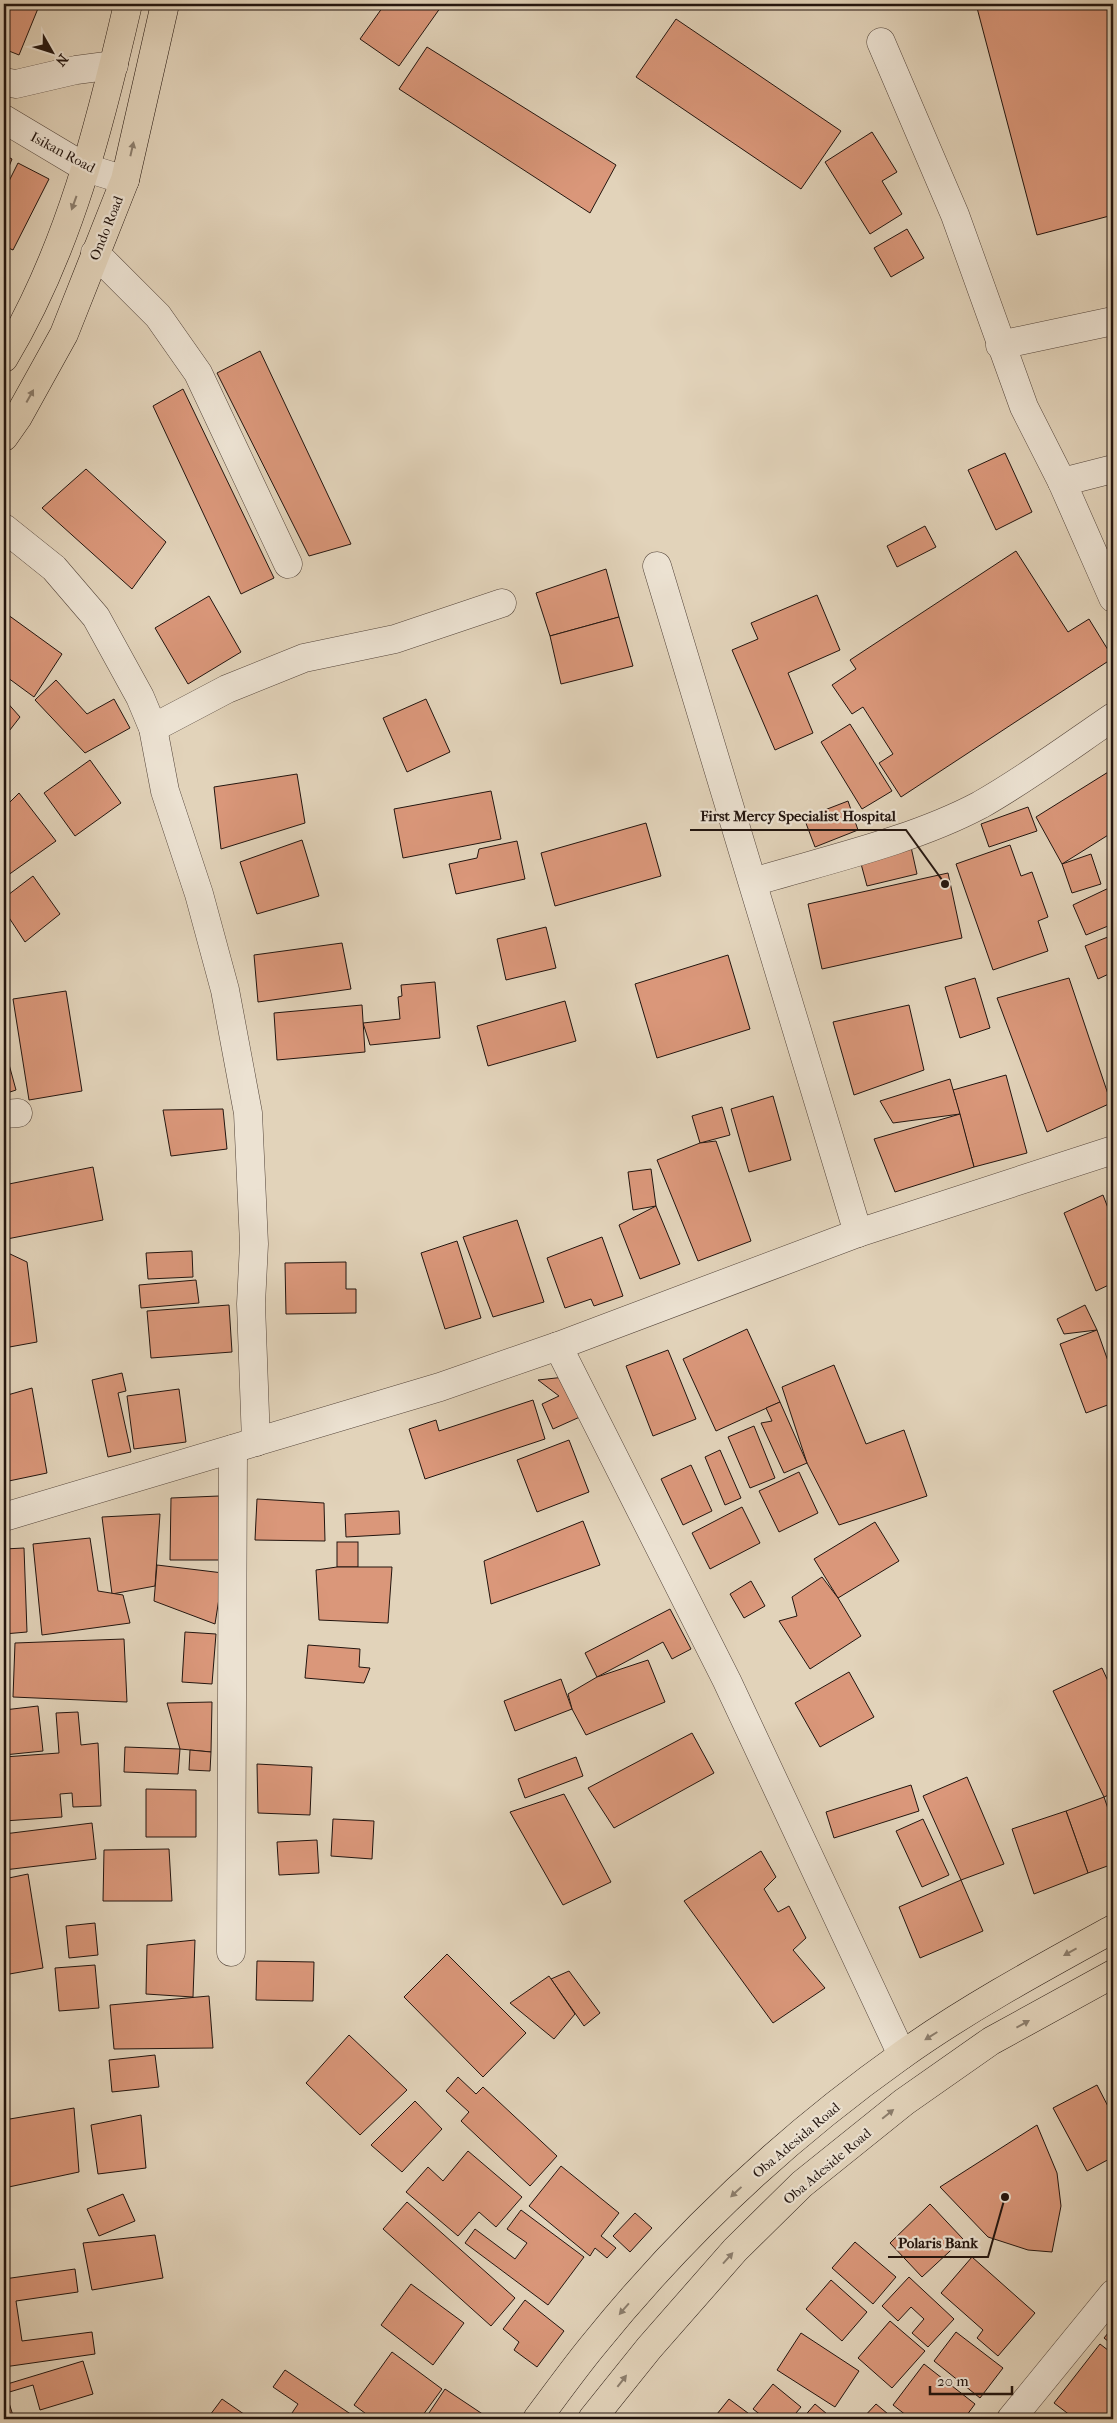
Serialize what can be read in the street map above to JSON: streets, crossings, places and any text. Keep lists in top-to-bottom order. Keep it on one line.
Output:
{"streets":{"main road":["Ondo Road","Oba Adesida Road","Oba Adeside Road"],"street":["Isikan Road"]},"crossings":[["Isikan Road","Ondo Road"]],"one_way":["Oba Adesida Road","Oba Adeside Road"],"places":["First Mercy Specialist Hospital","Polaris Bank"],"scale_bar":"20 m","north":"bottom right"}
